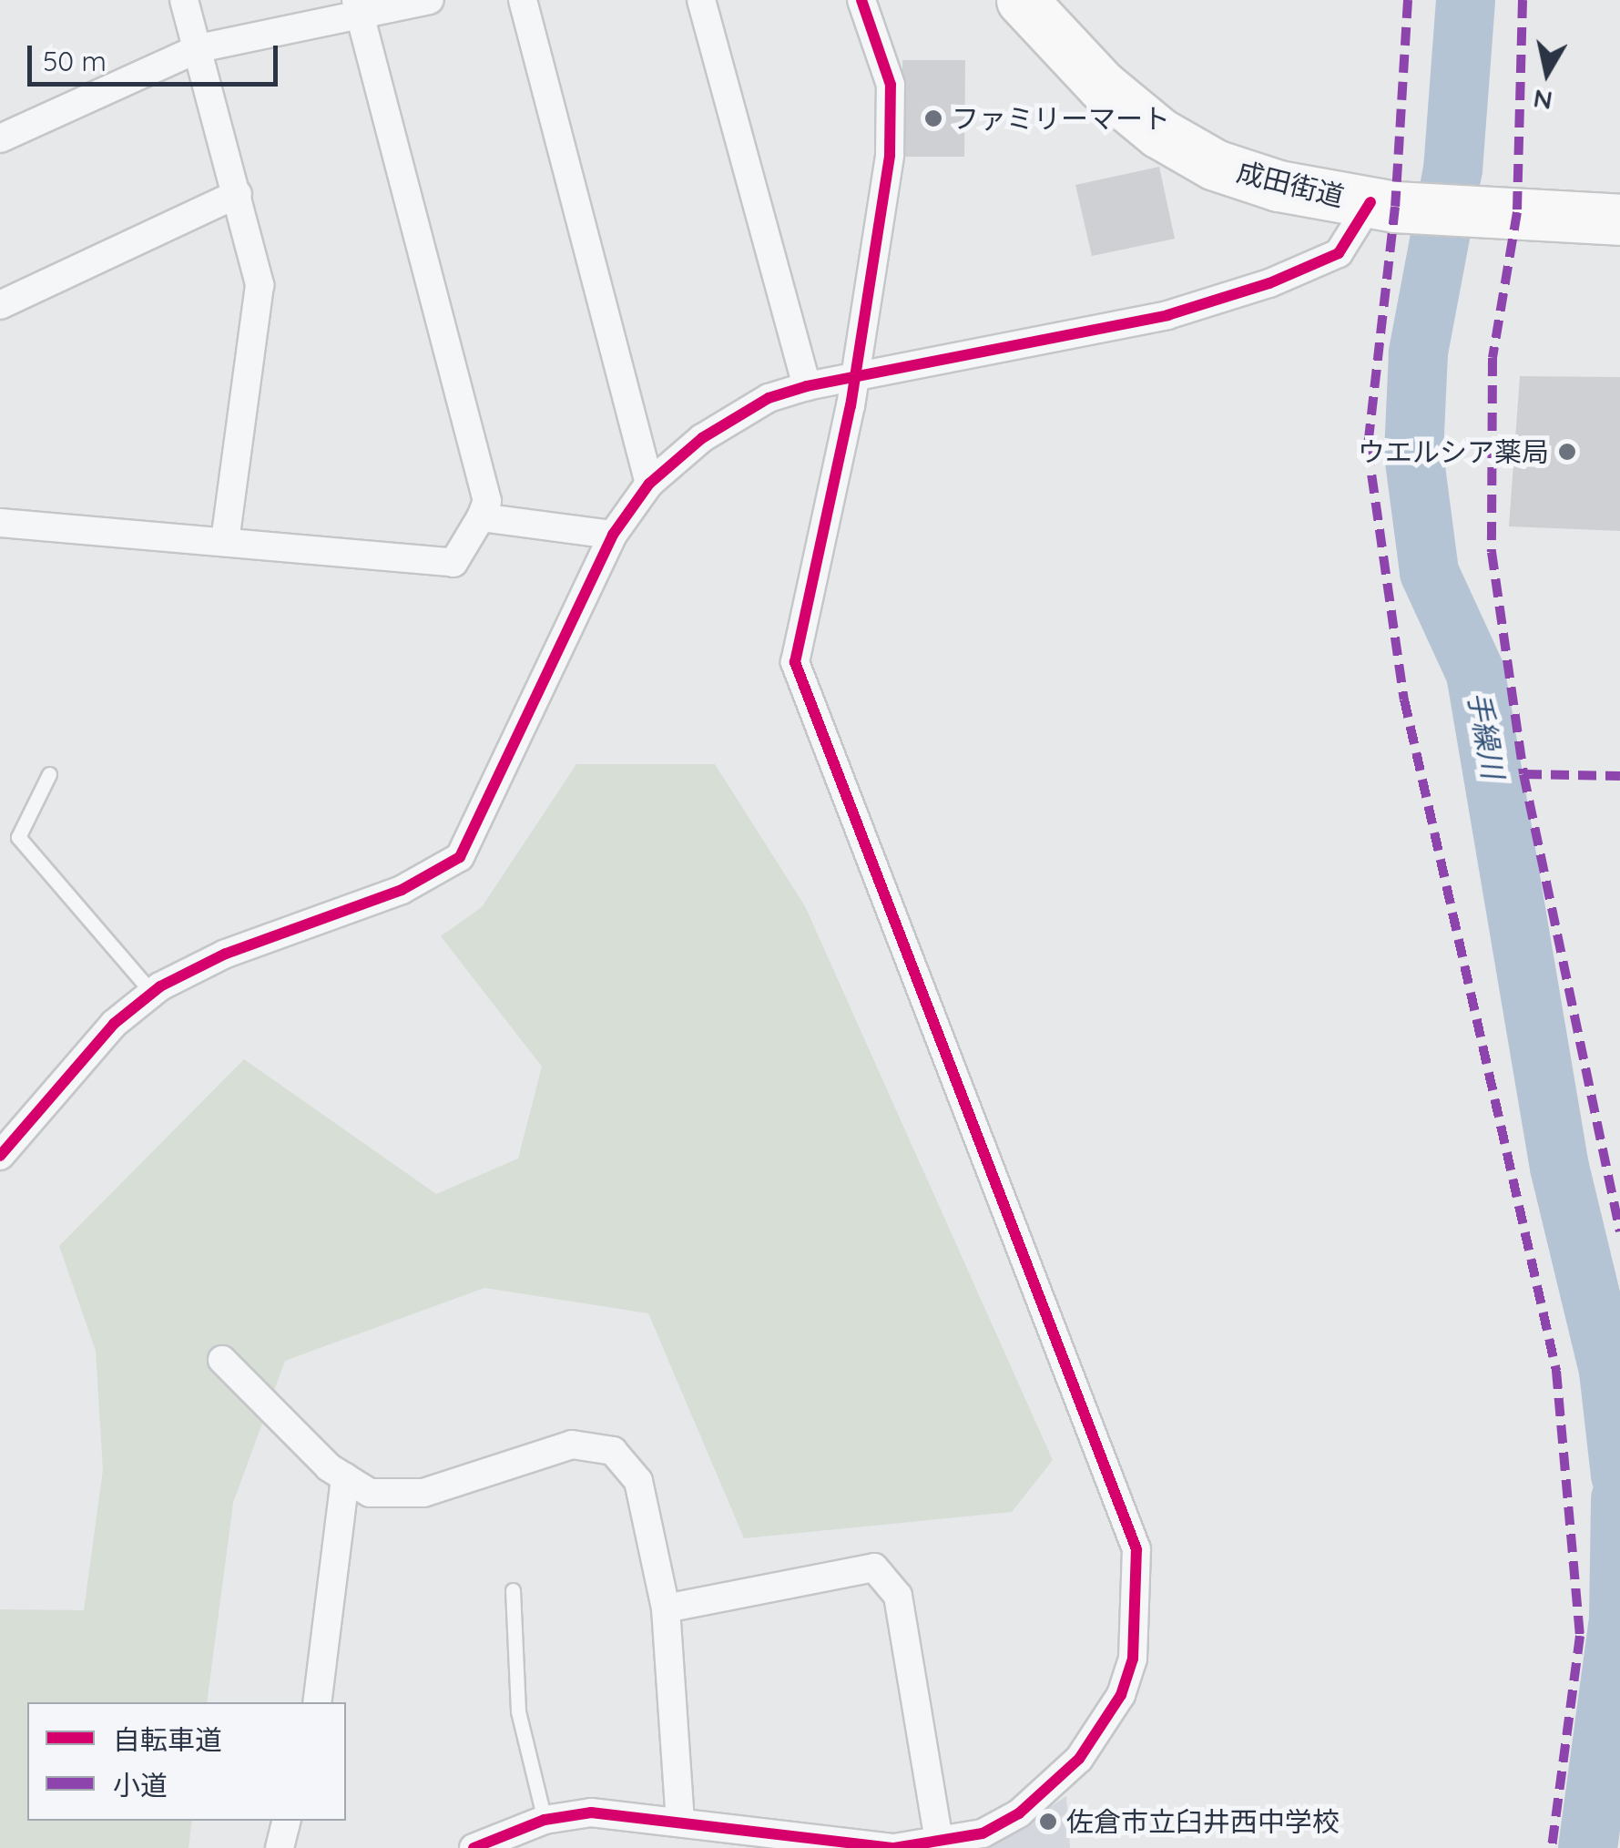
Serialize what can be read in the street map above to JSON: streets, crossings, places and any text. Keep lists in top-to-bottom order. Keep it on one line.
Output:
{"streets":{"highway":["成田街道"]},"water":["手繰川"],"places":["ファミリーマート","ウエルシア薬局","佐倉市立臼井西中学校"],"legend":["自転車道","小道"],"scale_bar":"50 m","north":"bottom"}
